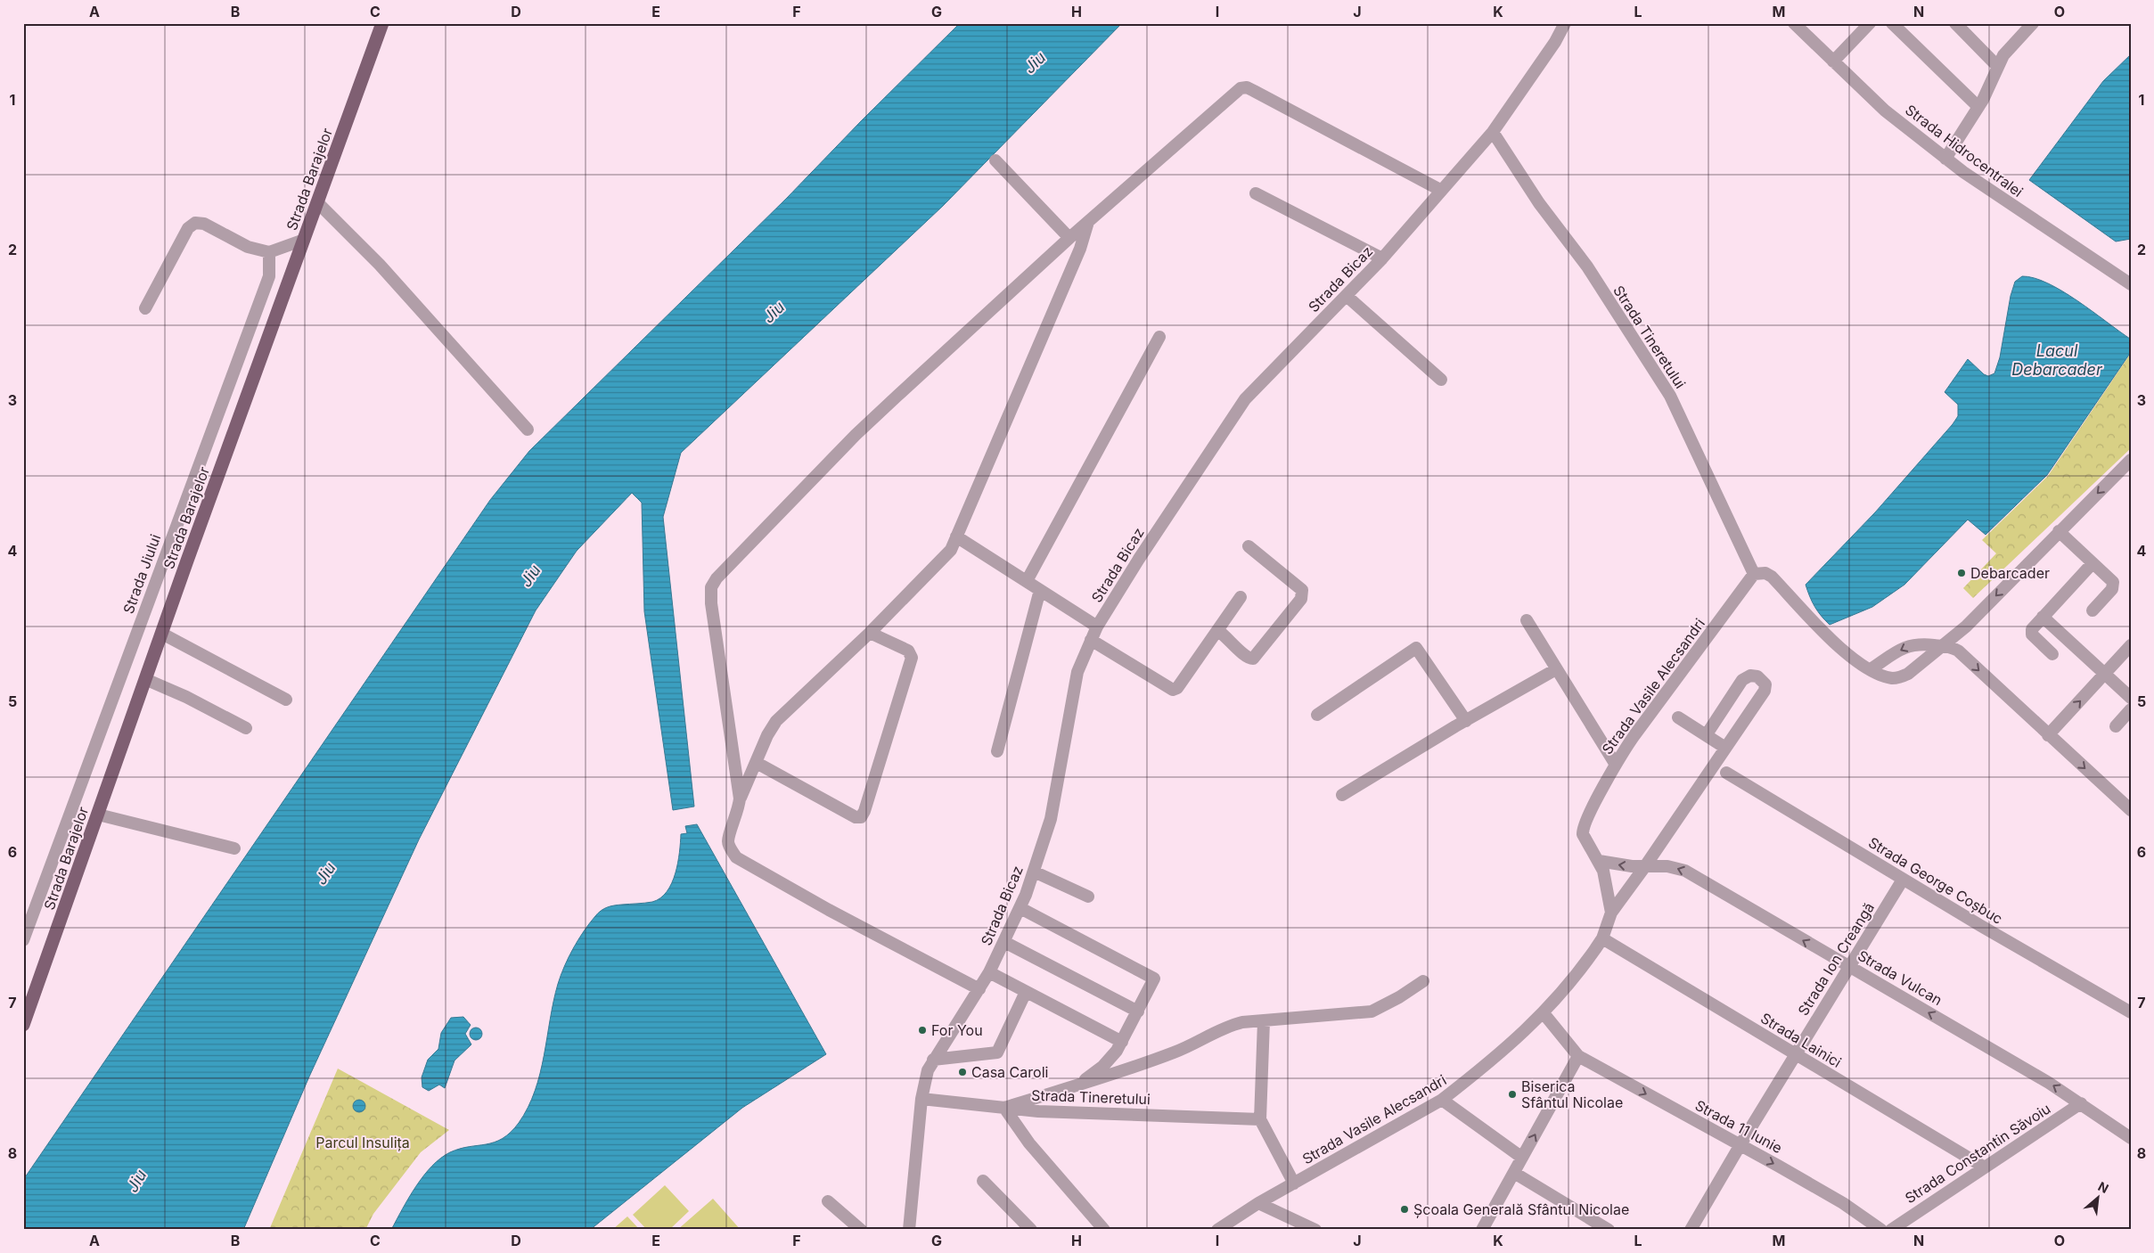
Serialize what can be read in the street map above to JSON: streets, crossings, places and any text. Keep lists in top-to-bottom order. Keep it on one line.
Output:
{"streets":{"main road":["Strada Barajelor"],"street":["Strada Hidrocentralei","Strada Bicaz","Strada Tineretului","Strada Jiului","Strada Vasile Alecsandri","Strada George Coșbuc","Strada Ion Creangă","Strada Vulcan","Strada Lainici","Strada 11 Iunie","Strada Constantin Săvoiu"]},"crossings":[["Strada Bicaz","Strada Tineretului"],["Strada Tineretului","Strada Vasile Alecsandri"],["Strada Vasile Alecsandri","Strada Vulcan"],["Strada Vasile Alecsandri","Strada Lainici"],["Strada Vasile Alecsandri","Strada 11 Iunie"],["Strada George Coșbuc","Strada Ion Creangă"],["Strada Ion Creangă","Strada Vulcan"],["Strada Ion Creangă","Strada Lainici"],["Strada Ion Creangă","Strada 11 Iunie"],["Strada Vulcan","Strada Constantin Săvoiu"],["Strada Lainici","Strada Constantin Săvoiu"]],"one_way":["Strada Vulcan","Strada 11 Iunie"],"water":["Jiu","Lacul Debarcader"],"parks":["Parcul Insulița"],"places":["Debarcader","For You","Casa Caroli","Biserica Sfântul Nicolae","Școala Generală Sfântul Nicolae"],"north":"top right","grid":{"columns":["A","B","C","D","E","F","G","H","I","J","K","L","M","N","O"],"rows":["1","2","3","4","5","6","7","8"]}}
